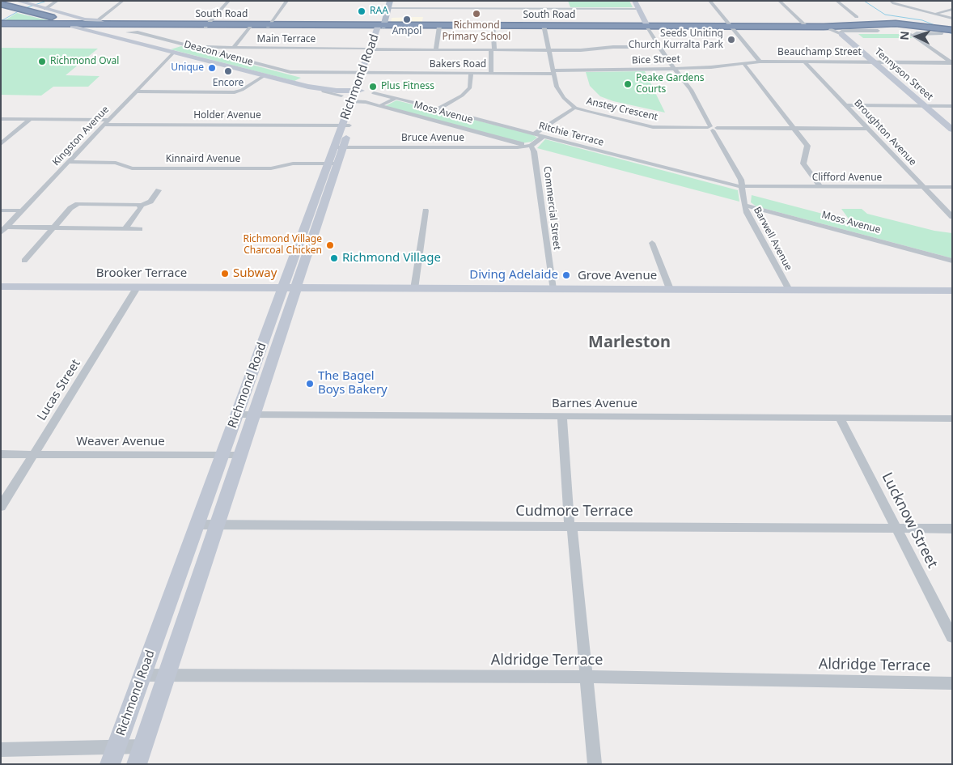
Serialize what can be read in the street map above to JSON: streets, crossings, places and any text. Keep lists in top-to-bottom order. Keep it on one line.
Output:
{"streets":{"highway":["South Road"],"main road":["Richmond Road"],"street":["Main Terrace","Beauchamp Street","Deacon Avenue","Bice Street","Bakers Road","Tennyson Street","Anstey Crescent","Moss Avenue","Holder Avenue","Broughton Avenue","Ritchie Terrace","Kingston Avenue","Bruce Avenue","Kinnaird Avenue","Clifford Avenue","Commercial Street","Barwell Avenue","Brooker Terrace","Grove Avenue","Lucas Street","Barnes Avenue","Weaver Avenue","Cudmore Terrace","Lucknow Street","Aldridge Terrace"]},"crossings":[["South Road","Deacon Avenue"],["South Road","Richmond Road"],["South Road","Anstey Crescent"],["South Road","Barwell Avenue"],["Main Terrace","Bakers Road"],["Main Terrace","Richmond Road"],["Main Terrace","Anstey Crescent"],["Main Terrace","Barwell Avenue"],["Beauchamp Street","Bice Street"],["Beauchamp Street","Tennyson Street"],["Beauchamp Street","Broughton Avenue"],["Deacon Avenue","Richmond Road"],["Deacon Avenue","Kingston Avenue"],["Bice Street","Bakers Road"],["Bice Street","Anstey Crescent"],["Bice Street","Barwell Avenue"],["Bakers Road","Richmond Road"],["Bakers Road","Anstey Crescent"],["Richmond Road","Moss Avenue"],["Richmond Road","Holder Avenue"],["Richmond Road","Bruce Avenue"],["Richmond Road","Kinnaird Avenue"],["Richmond Road","Brooker Terrace"],["Richmond Road","Grove Avenue"],["Richmond Road","Barnes Avenue"],["Richmond Road","Weaver Avenue"],["Richmond Road","Cudmore Terrace"],["Richmond Road","Aldridge Terrace"],["Anstey Crescent","Broughton Avenue"],["Anstey Crescent","Barwell Avenue"],["Moss Avenue","Bruce Avenue"],["Moss Avenue","Commercial Street"],["Moss Avenue","Barwell Avenue"],["Holder Avenue","Kingston Avenue"],["Broughton Avenue","Clifford Avenue"],["Ritchie Terrace","Clifford Avenue"],["Ritchie Terrace","Barwell Avenue"],["Kingston Avenue","Kinnaird Avenue"],["Bruce Avenue","Commercial Street"],["Clifford Avenue","Barwell Avenue"],["Commercial Street","Grove Avenue"],["Barwell Avenue","Grove Avenue"],["Brooker Terrace","Grove Avenue"],["Brooker Terrace","Lucas Street"],["Lucas Street","Weaver Avenue"],["Barnes Avenue","Lucknow Street"],["Cudmore Terrace","Lucknow Street"]],"districts":["Marleston"],"places":["RAA","Richmond Primary School","Ampol","Seeds Uniting Church Kurralta Park","Richmond Oval","Unique","Encore","Peake Gardens Courts","Plus Fitness","Richmond Village Charcoal Chicken","Richmond Village","Subway","Diving Adelaide","The Bagel Boys Bakery"],"north":"left"}
